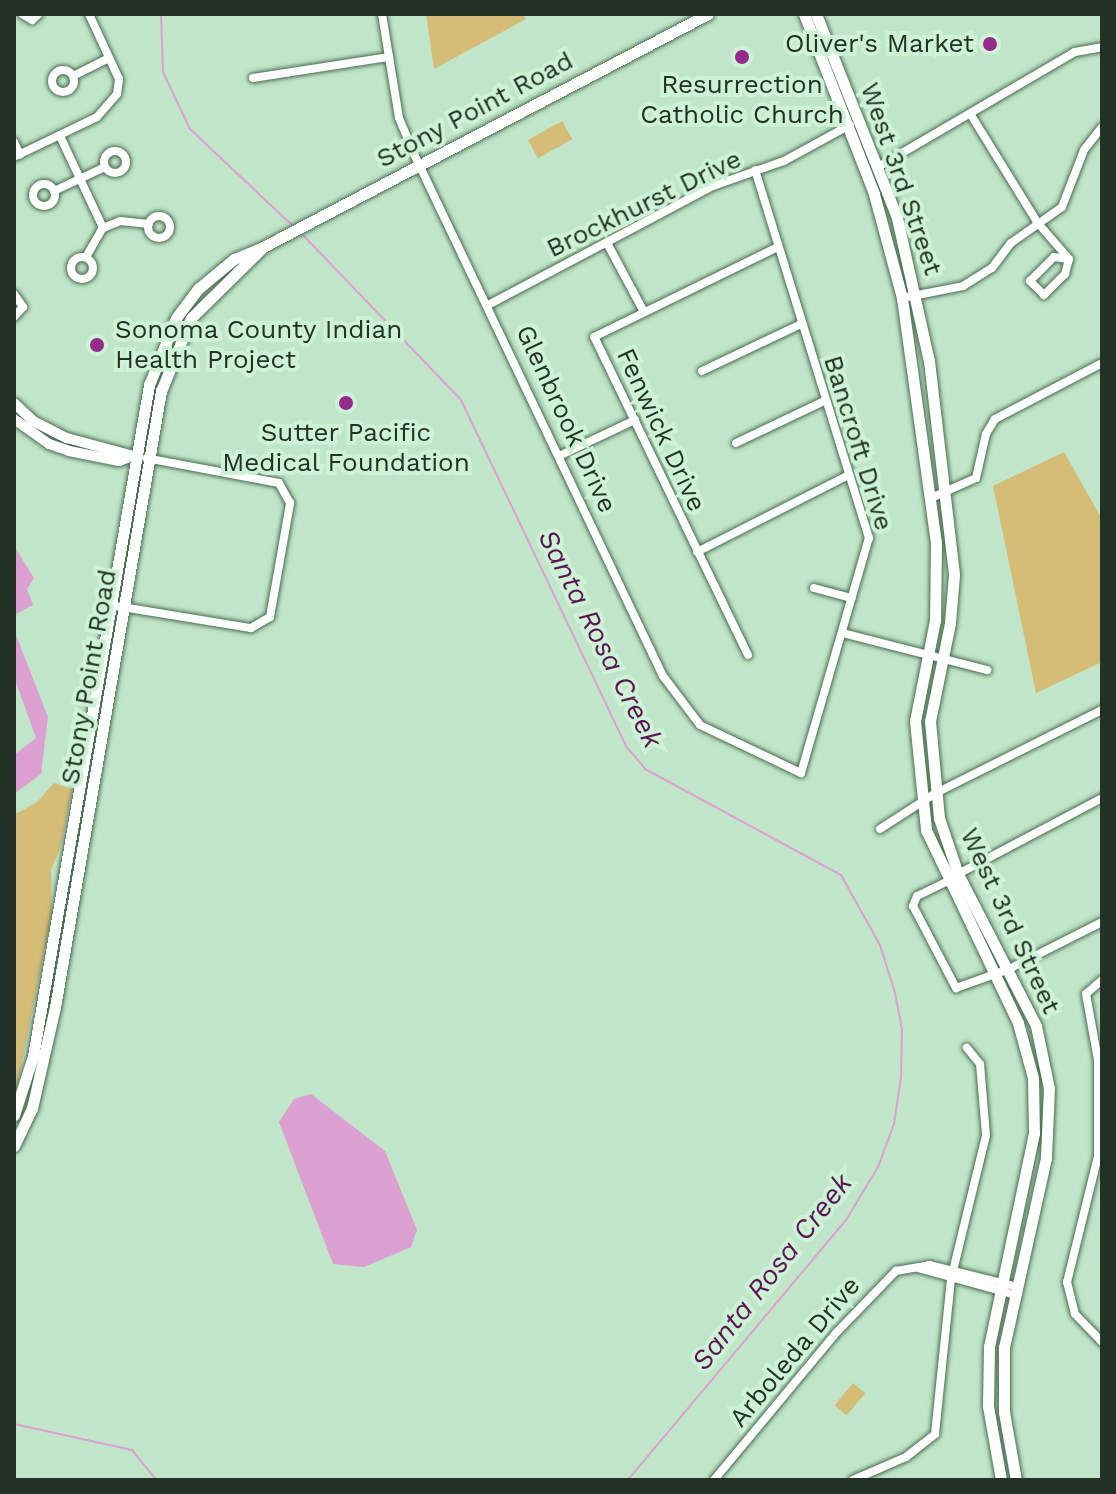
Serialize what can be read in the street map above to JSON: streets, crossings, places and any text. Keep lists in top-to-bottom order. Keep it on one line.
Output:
{"streets":{"main road":["Stony Point Road","West 3rd Street"],"street":["Brockhurst Drive","Glenbrook Drive","Fenwick Drive","Bancroft Drive","Arboleda Drive"]},"crossings":[["Stony Point Road","Glenbrook Drive"],["West 3rd Street","Brockhurst Drive"],["West 3rd Street","Arboleda Drive"],["Brockhurst Drive","Glenbrook Drive"],["Brockhurst Drive","Bancroft Drive"],["Glenbrook Drive","Bancroft Drive"],["Fenwick Drive","Bancroft Drive"]],"water":["Santa Rosa Creek"],"places":["Oliver's Market","Resurrection Catholic Church","Sonoma County Indian Health Project","Sutter Pacific Medical Foundation"]}
